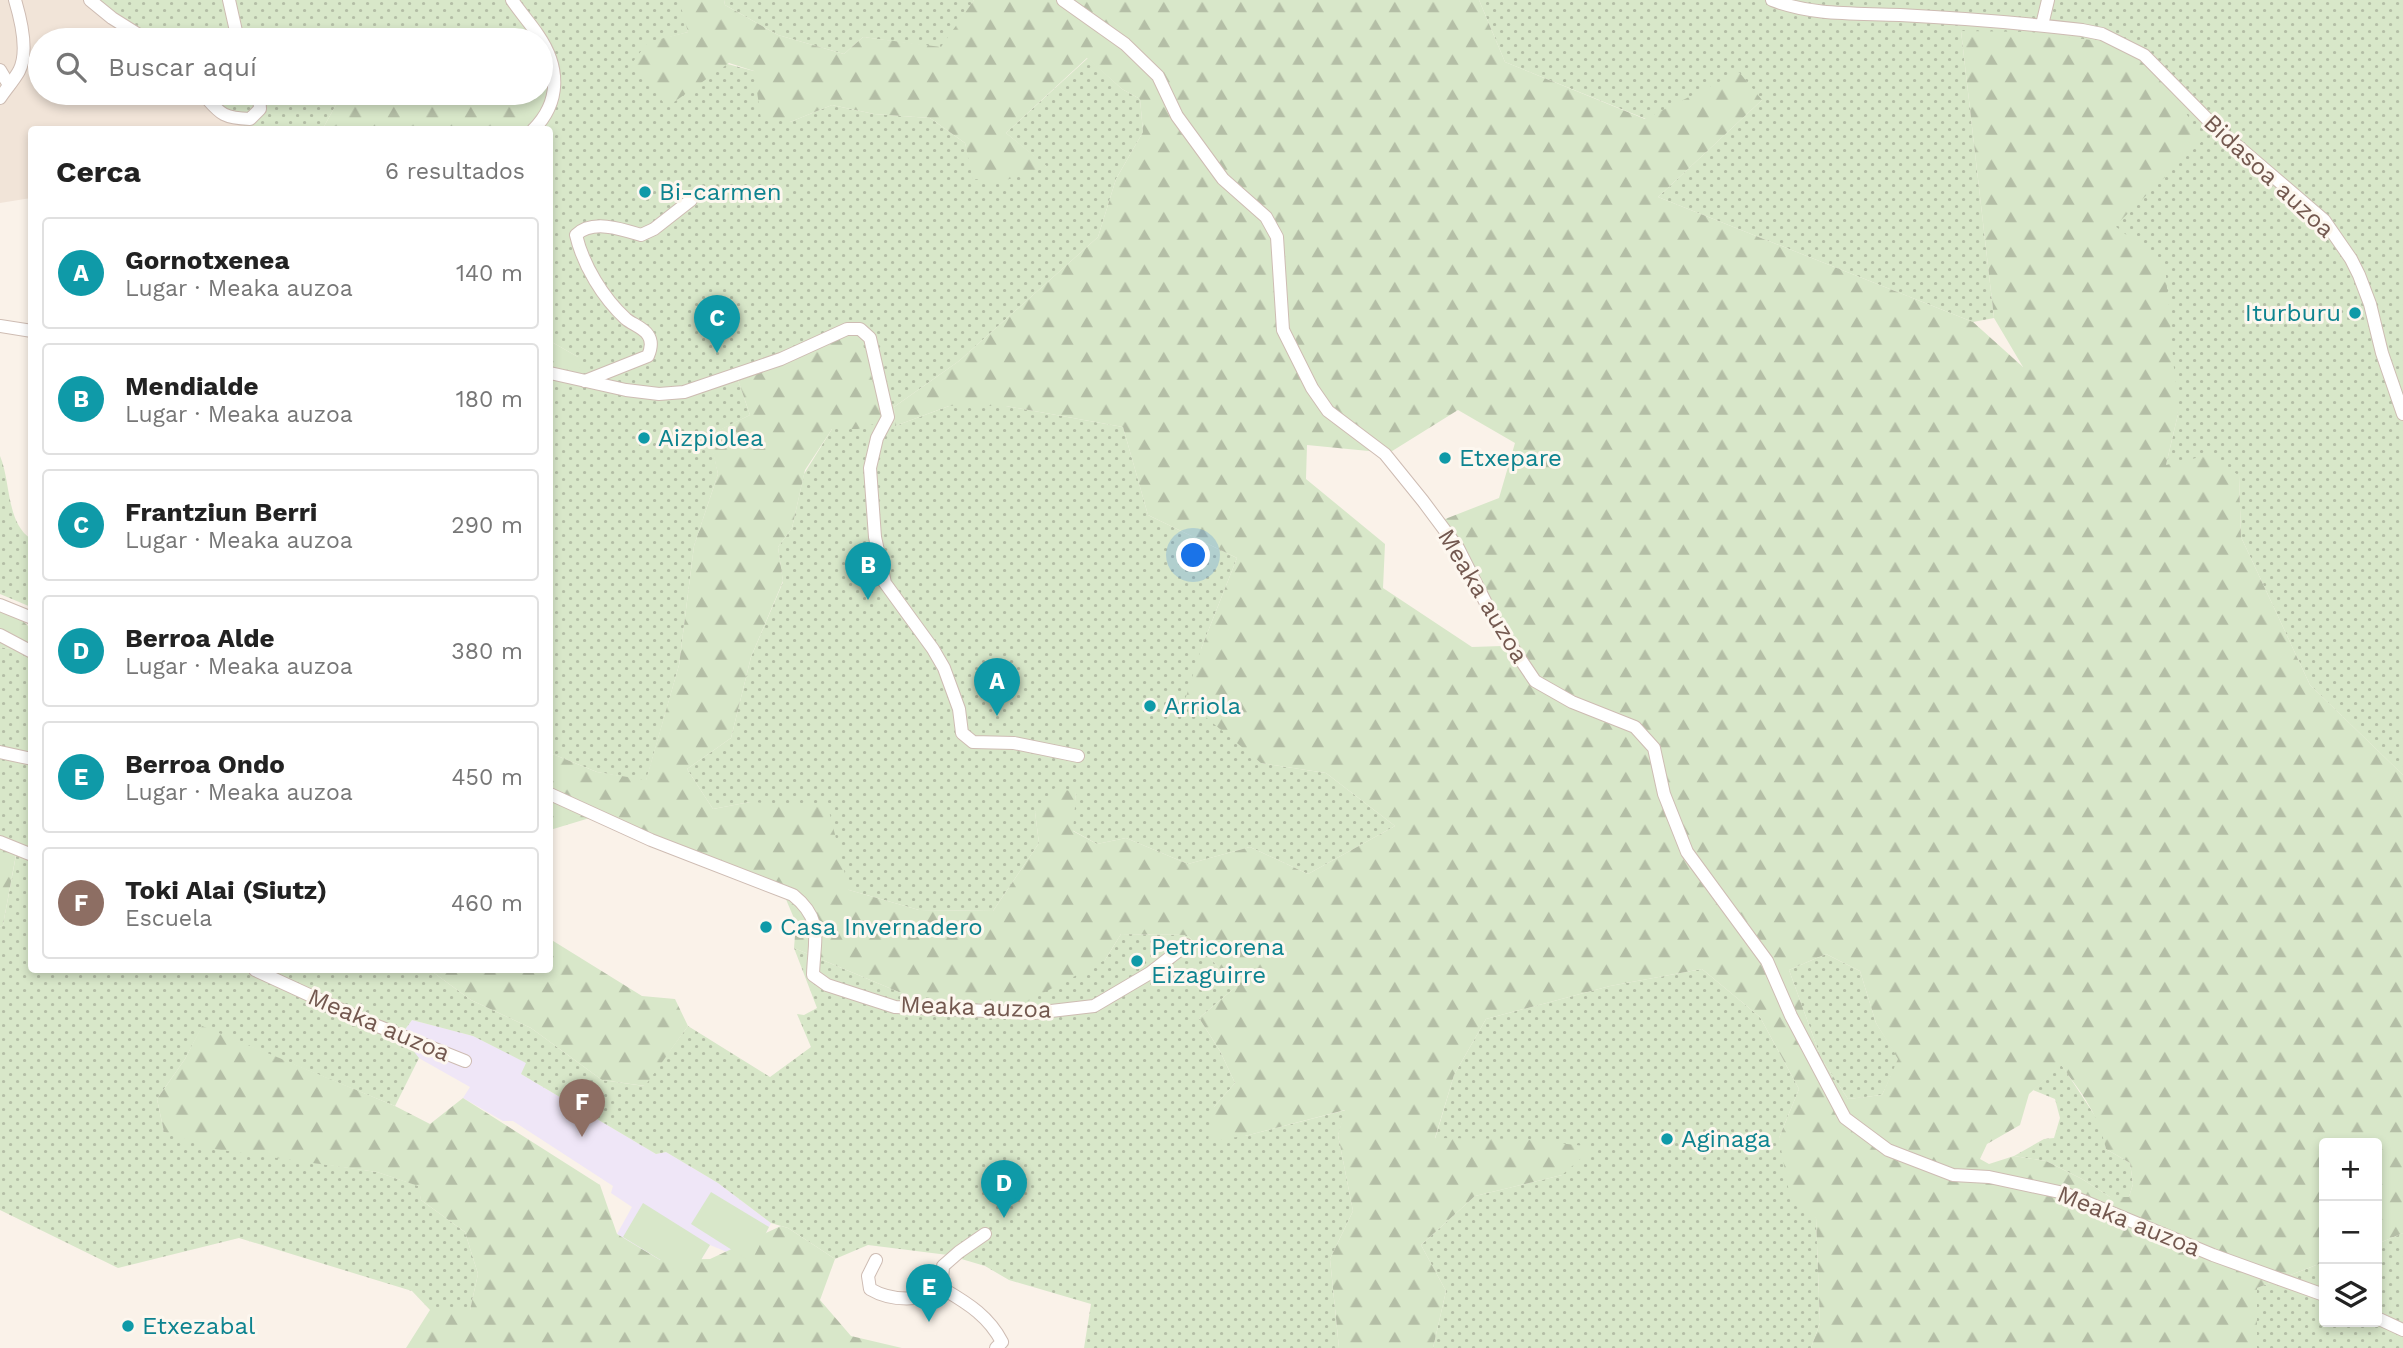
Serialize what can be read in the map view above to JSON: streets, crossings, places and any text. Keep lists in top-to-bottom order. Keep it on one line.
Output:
{"streets":{"street":["Bidasoa auzoa","Meaka auzoa"]},"places":["Bi-carmen","Iturburu","Aizpiolea","Etxepare","Arriola","Casa Invernadero","Petricorena Eizaguirre","Aginaga","Etxezabal"],"page":{"search":"Buscar aquí","heading":["Cerca","6 resultados"],"list":[{"mark":"A","name":"Gornotxenea","note":"Lugar · Meaka auzoa","value":"140 m"},{"mark":"B","name":"Mendialde","note":"Lugar · Meaka auzoa","value":"180 m"},{"mark":"C","name":"Frantziun Berri","note":"Lugar · Meaka auzoa","value":"290 m"},{"mark":"D","name":"Berroa Alde","note":"Lugar · Meaka auzoa","value":"380 m"},{"mark":"E","name":"Berroa Ondo","note":"Lugar · Meaka auzoa","value":"450 m"},{"mark":"F","name":"Toki Alai (Siutz)","note":"Escuela","value":"460 m"}],"pins":["C","B","A","F","D","E"],"map_buttons":["+","−"]}}
